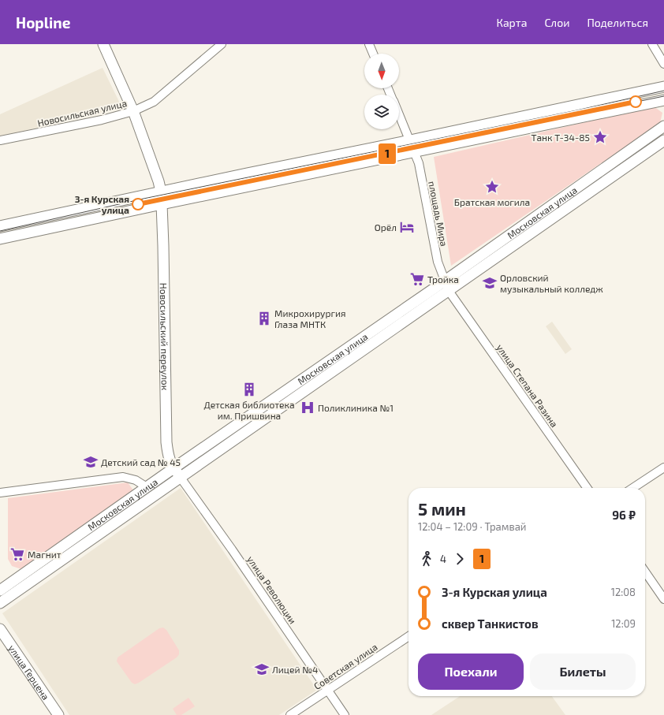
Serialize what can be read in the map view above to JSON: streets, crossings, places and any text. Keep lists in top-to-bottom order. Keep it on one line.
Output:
{"streets":{"main road":["Московская улица","Новосильский переулок","улица Герцена"],"street":["Новосильская улица","площадь Мира","улица Степана Разина","улица Революции","Советская улица"]},"crossings":[["Московская улица","площадь Мира"],["Московская улица","Новосильский переулок"],["Московская улица","улица Степана Разина"],["Московская улица","улица Революции"],["площадь Мира","улица Степана Разина"],["Новосильский переулок","улица Революции"],["улица Революции","Советская улица"]],"places":{"place":["Танк Т-34-85","Братская могила"],"other":["3-я Курская улица"],"hotel":["Орёл"],"supermarket":["Тройка","Магнит"],"school or university":["Орловский музыкальный колледж","Детский сад № 45","Лицей №4"],"building":["Микрохирургия Глаза МНТК","Детская библиотека им. Пришвина"],"hospital":["Поликлиника №1"]},"lines":["tram line 1"],"north":"bottom","page":{"header":"Hopline","nav":["Карта","Слои","Поделиться"],"on_map":"1","heading":["5 мин","12:04 – 12:09 · Трамвай","96 ₽"],"legs":["4","1"],"list":[{"name":"3-я Курская улица","value":"12:08"},{"name":"сквер Танкистов","value":"12:09"}],"buttons":["Поехали","Билеты"]}}
